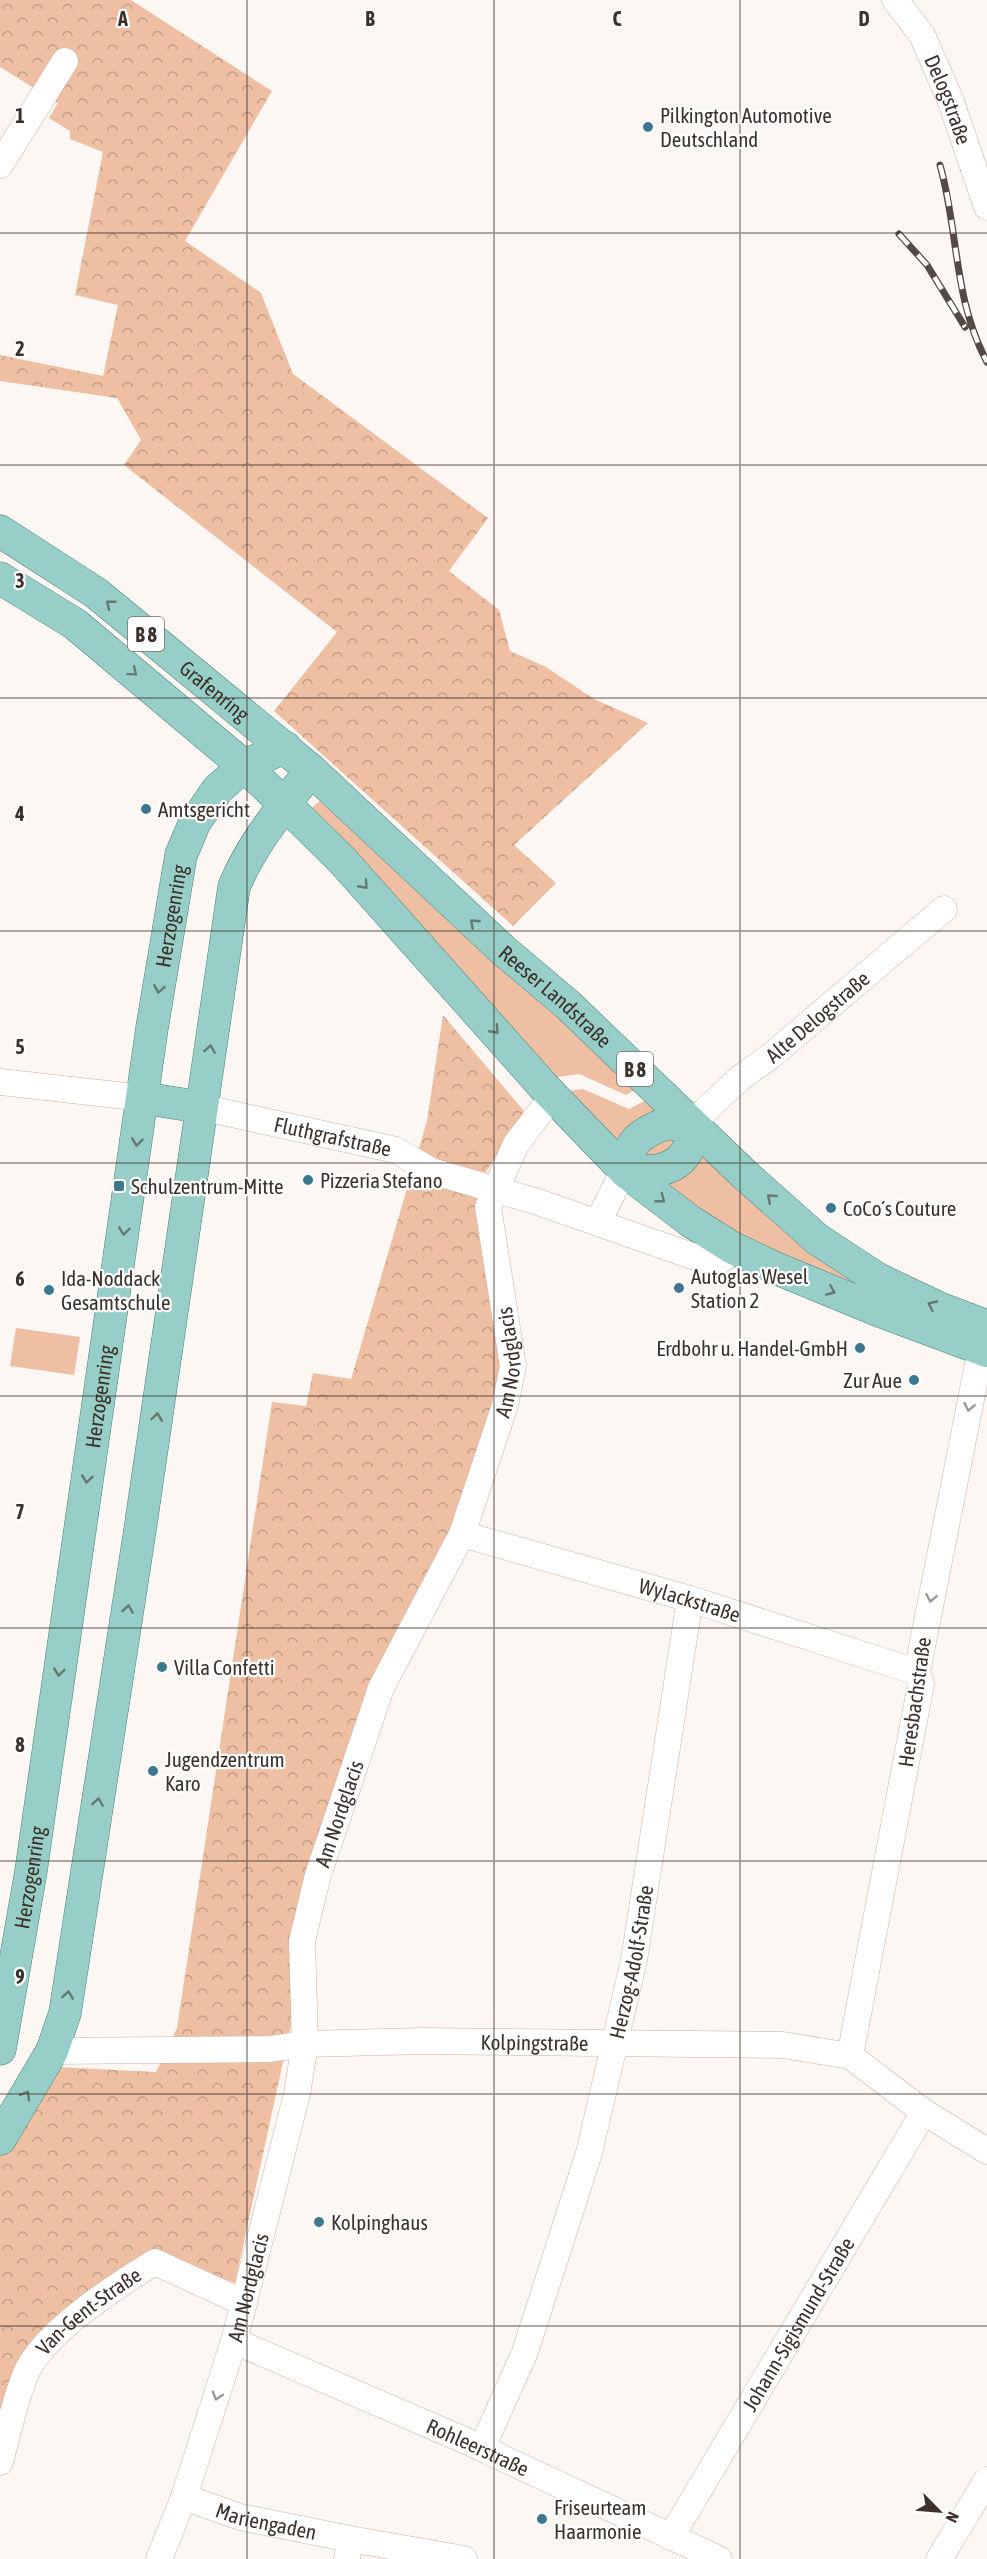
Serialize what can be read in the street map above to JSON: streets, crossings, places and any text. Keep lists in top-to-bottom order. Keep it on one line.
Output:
{"streets":{"main road":["B 8","Grafenring","Herzogenring","Reeser Landstraße"],"street":["Delogstraße","Alte Delogstraße","Fluthgrafstraße","Am Nordglacis","Wylackstraße","Heresbachstraße","Herzog-Adolf-Straße","Kolpingstraße","Van-Gent-Straße","Johann-Sigismund-Straße","Rohleerstraße","Mariengaden"]},"crossings":[["B 8","Grafenring"],["B 8","Reeser Landstraße"],["B 8","Am Nordglacis"],["B 8","Heresbachstraße"],["Grafenring","Herzogenring"],["Grafenring","Reeser Landstraße"],["Reeser Landstraße","Alte Delogstraße"],["Reeser Landstraße","Heresbachstraße"],["Fluthgrafstraße","Am Nordglacis"],["Am Nordglacis","Wylackstraße"],["Am Nordglacis","Kolpingstraße"],["Am Nordglacis","Van-Gent-Straße"],["Am Nordglacis","Rohleerstraße"],["Am Nordglacis","Mariengaden"],["Wylackstraße","Heresbachstraße"],["Wylackstraße","Herzog-Adolf-Straße"],["Heresbachstraße","Kolpingstraße"],["Herzog-Adolf-Straße","Kolpingstraße"],["Herzog-Adolf-Straße","Rohleerstraße"],["Kolpingstraße","Johann-Sigismund-Straße"],["Johann-Sigismund-Straße","Rohleerstraße"]],"one_way":["Heresbachstraße"],"places":{"other":["Pilkington Automotive Deutschland","Amtsgericht","Pizzeria Stefano","CoCo´s Couture","Autoglas Wesel Station 2","Ida-Noddack Gesamtschule","Erdbohr u. Handel-GmbH","Zur Aue","Villa Confetti","Jugendzentrum Karo","Kolpinghaus","Friseurteam Haarmonie"],"transit":["Schulzentrum-Mitte"]},"north":"bottom right","grid":{"columns":["A","B","C","D"],"rows":["1","2","3","4","5","6","7","8","9"]}}
